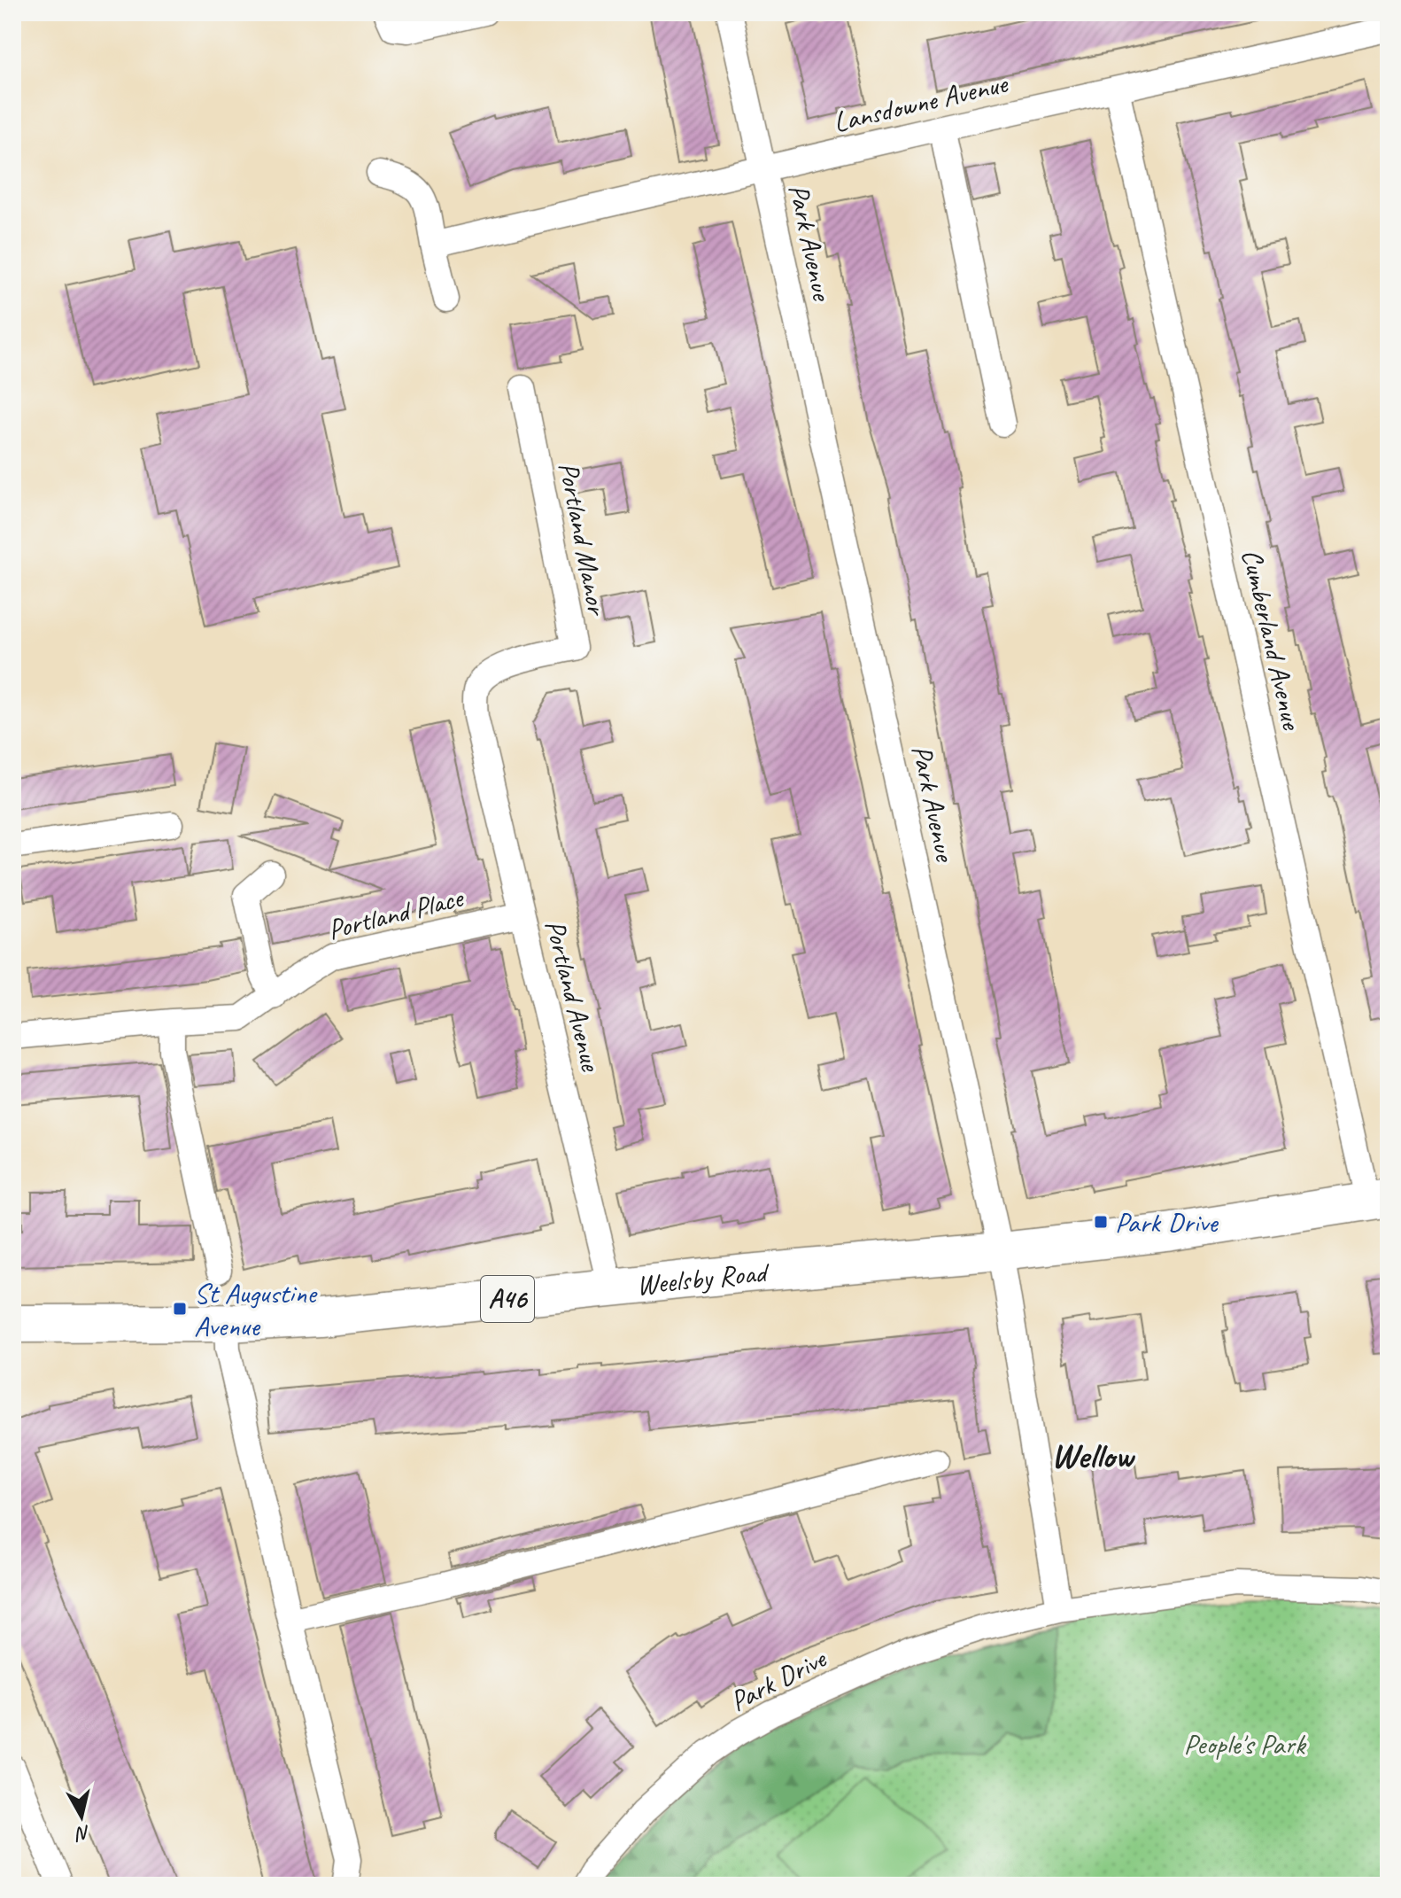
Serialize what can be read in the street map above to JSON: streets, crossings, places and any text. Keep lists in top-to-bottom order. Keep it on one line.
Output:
{"streets":{"highway":["Weelsby Road","A46"],"street":["Lansdowne Avenue","Park Avenue","Portland Manor","Cumberland Avenue","Portland Place","Portland Avenue","Park Drive"]},"crossings":[["Lansdowne Avenue","Park Avenue"],["Lansdowne Avenue","Cumberland Avenue"],["Park Avenue","Weelsby Road"],["Park Avenue","Park Drive"],["Portland Manor","Portland Avenue"],["Cumberland Avenue","Weelsby Road"],["Portland Place","Portland Avenue"],["Portland Avenue","Weelsby Road"]],"districts":["Wellow"],"parks":["People's Park"],"places":{"transit":["Park Drive","St Augustine Avenue"]},"north":"bottom"}
